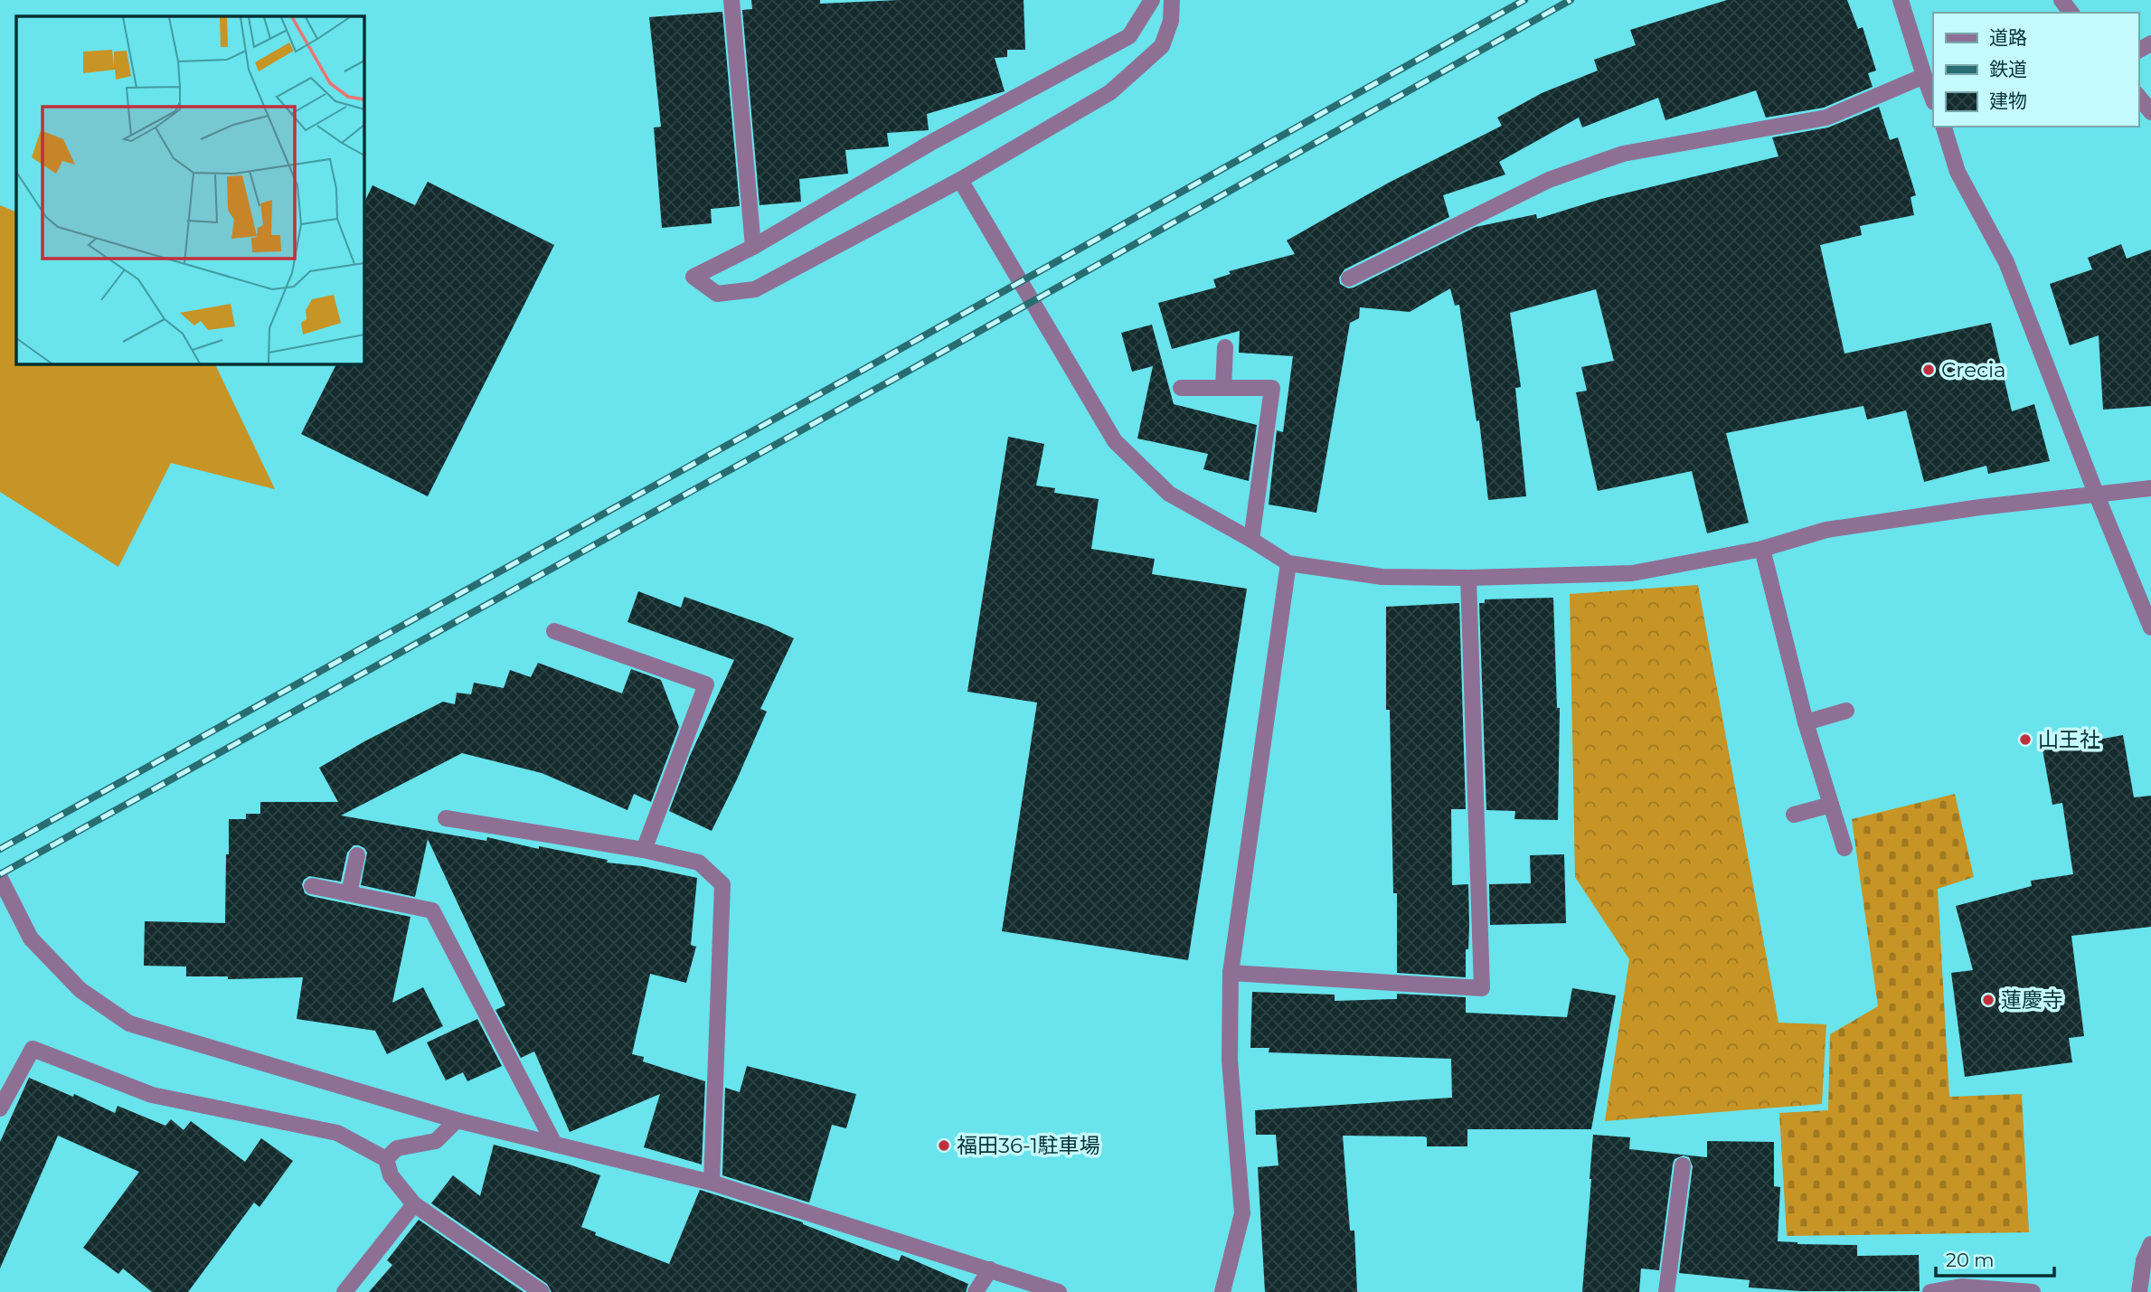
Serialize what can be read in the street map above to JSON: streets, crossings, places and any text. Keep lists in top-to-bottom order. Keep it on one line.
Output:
{"places":["Crecia","山王社","蓮慶寺","福田36-1駐車場"],"legend":["道路","鉄道","建物"],"scale_bar":"20 m"}
